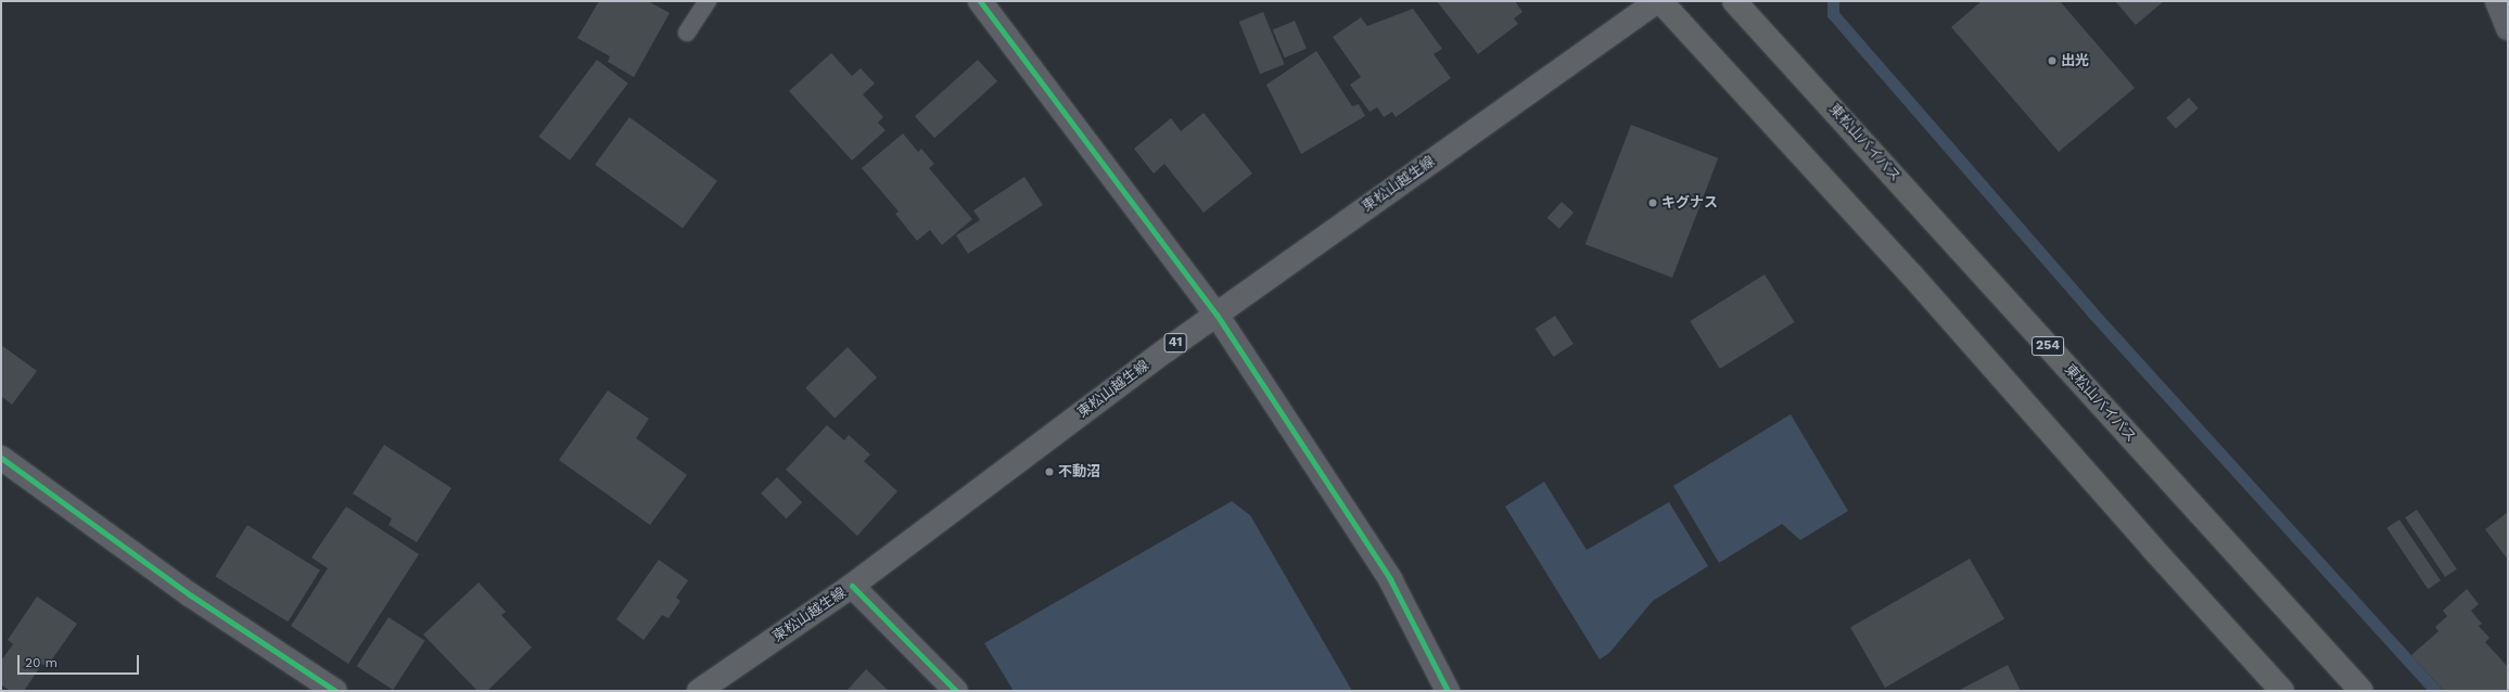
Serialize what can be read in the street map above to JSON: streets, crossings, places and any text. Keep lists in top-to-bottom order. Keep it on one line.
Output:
{"streets":{"highway":["東松山バイパス","254"],"main road":["東松山越生線","41"]},"places":["出光","キグナス","不動沼"],"scale_bar":"20 m"}
